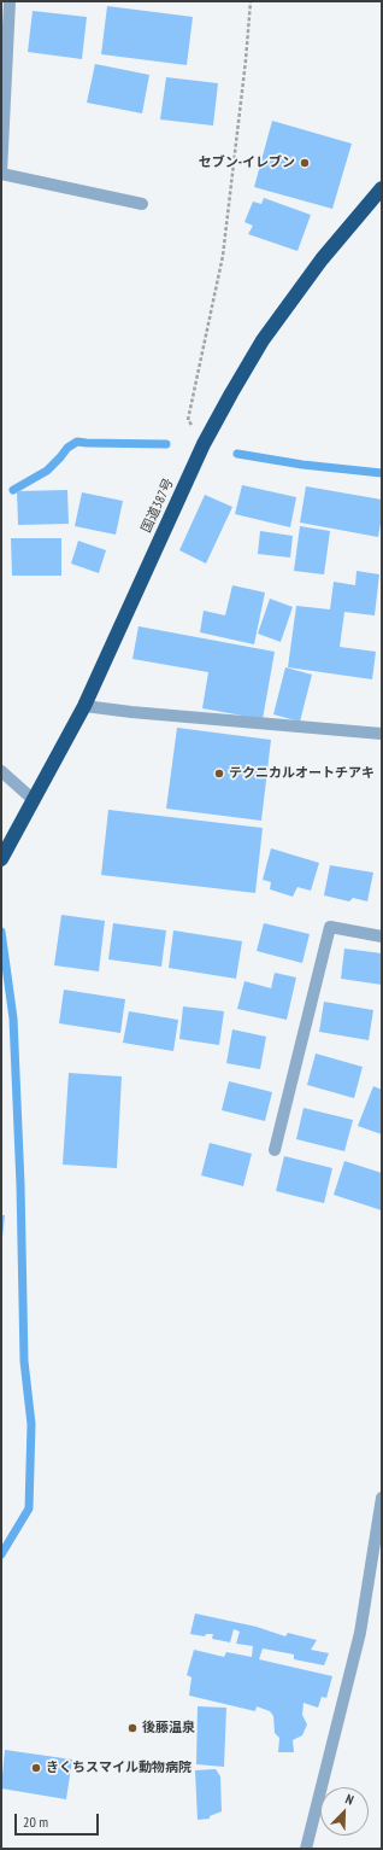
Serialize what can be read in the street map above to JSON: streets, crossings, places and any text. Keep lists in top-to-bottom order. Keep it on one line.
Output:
{"streets":{"highway":["国道387号"]},"places":["セブン-イレブン","テクニカルオートチアキ","後藤温泉","きくちスマイル動物病院"],"scale_bar":"20 m","north":"top right"}
